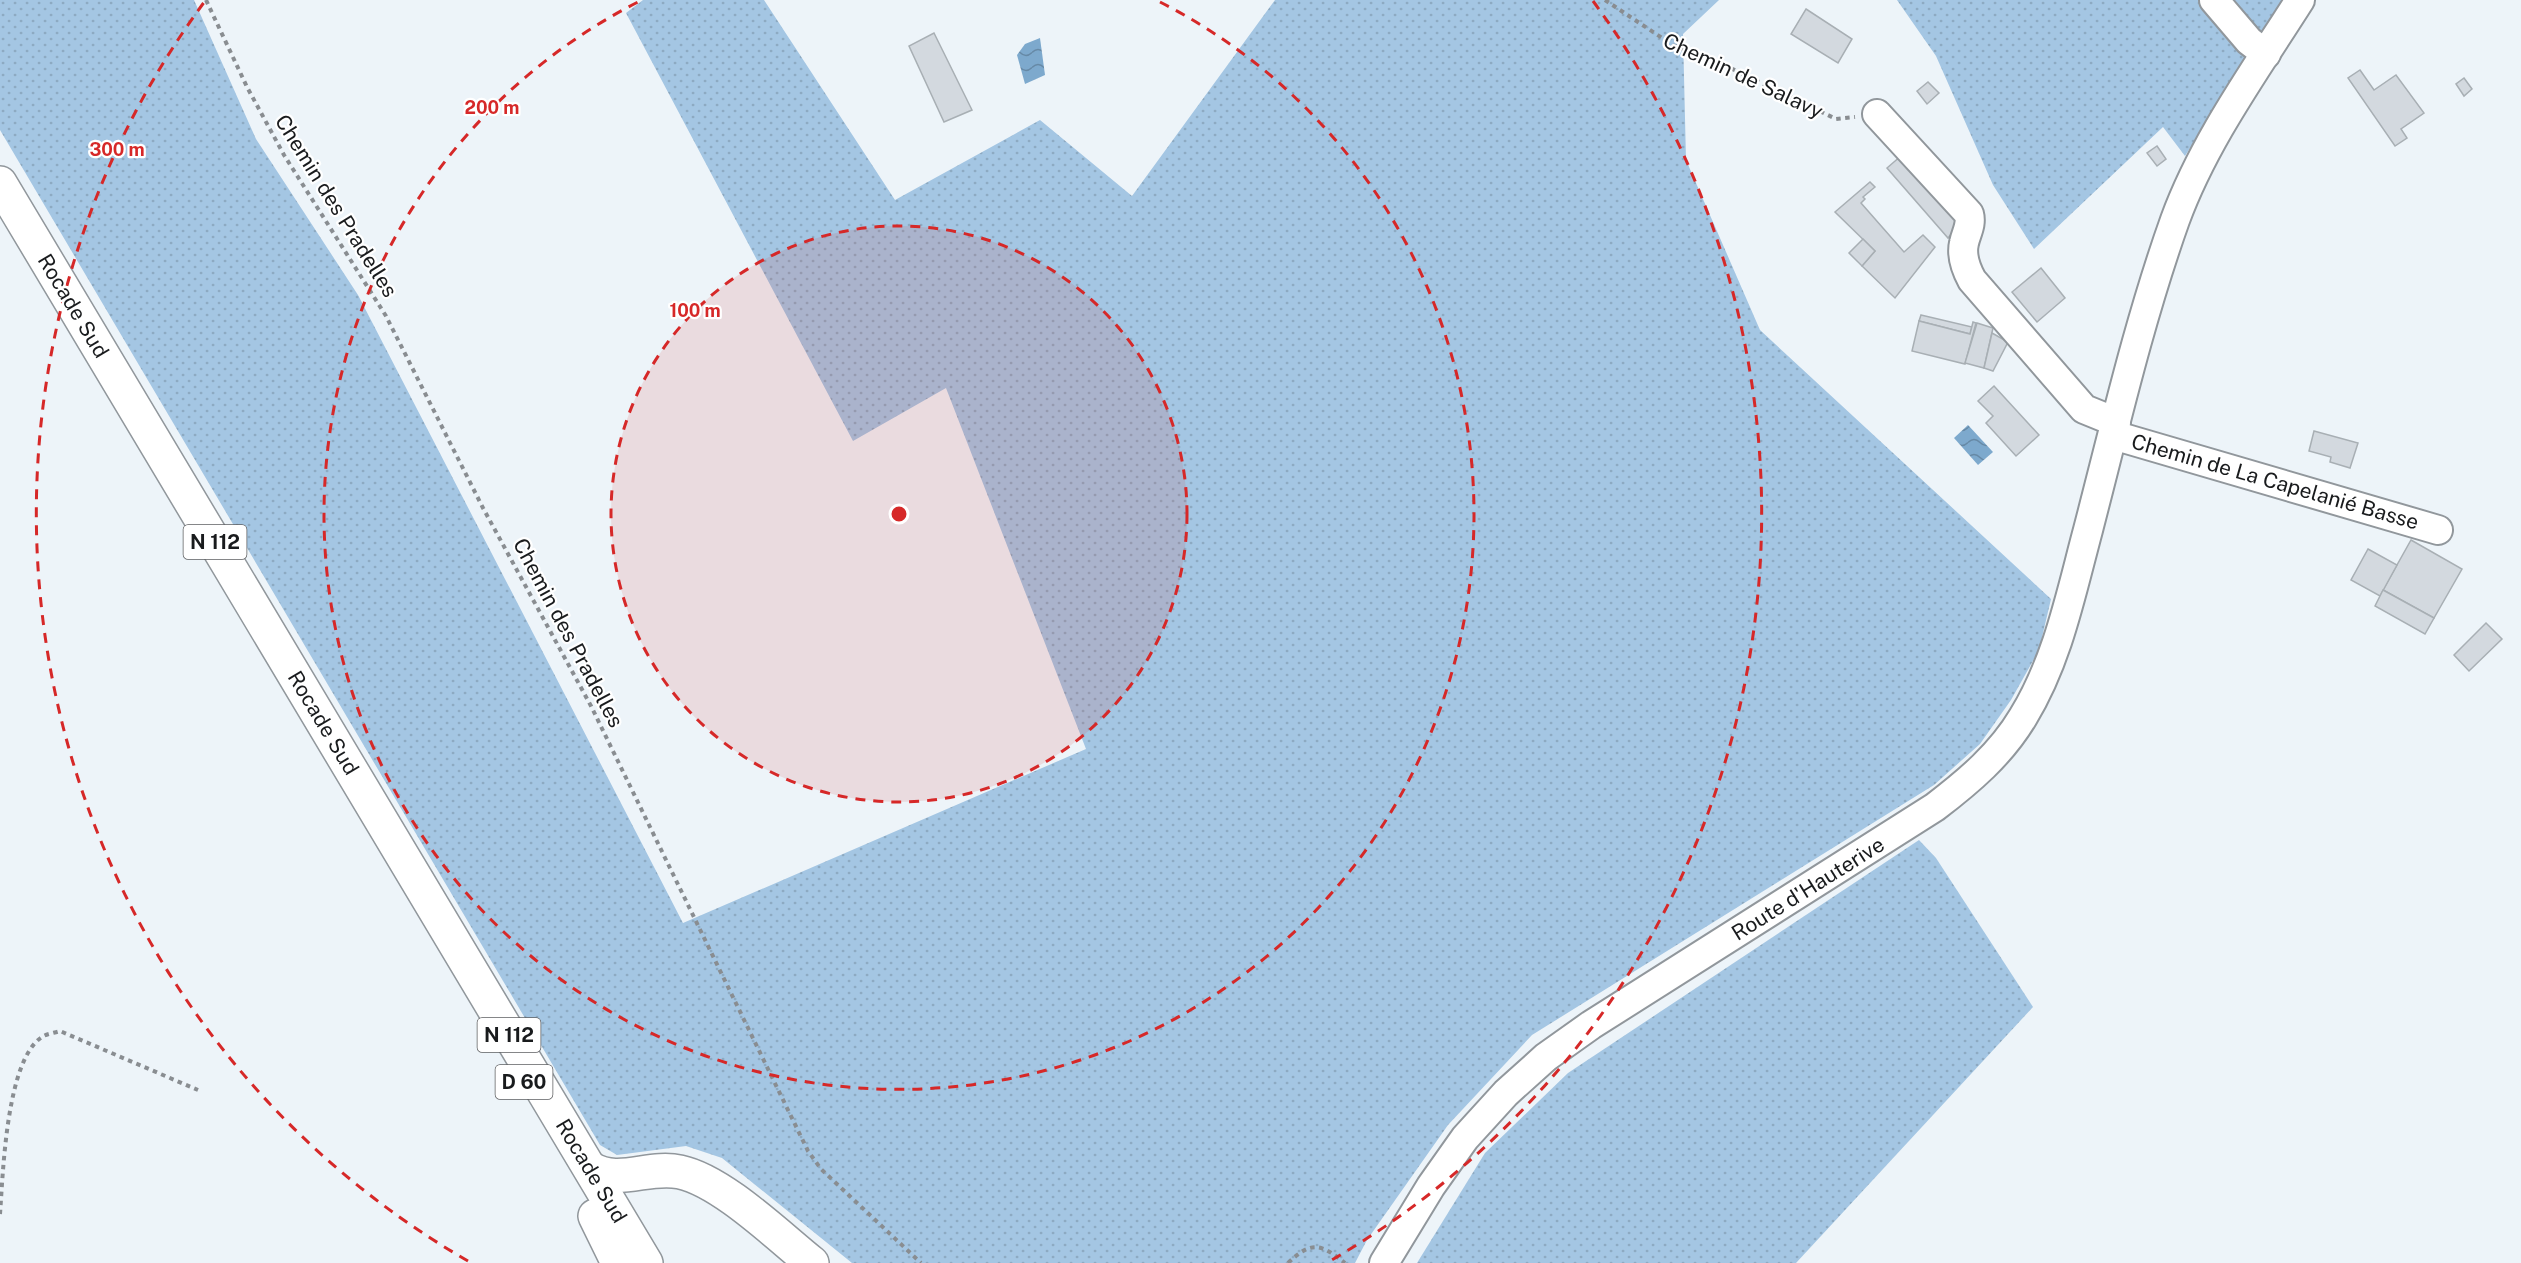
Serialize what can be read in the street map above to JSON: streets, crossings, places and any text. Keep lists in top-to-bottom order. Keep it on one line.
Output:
{"streets":{"main road":["Rocade Sud","N 112","D 60"],"street":["Chemin de La Capelanié Basse","Route d'Hauterive"],"path":["Chemin de Salavy","Chemin des Pradelles"]},"crossings":[["Rocade Sud","D 60"],["Chemin de La Capelanié Basse","Route d'Hauterive"]],"rings":["200 m","300 m","100 m"]}
